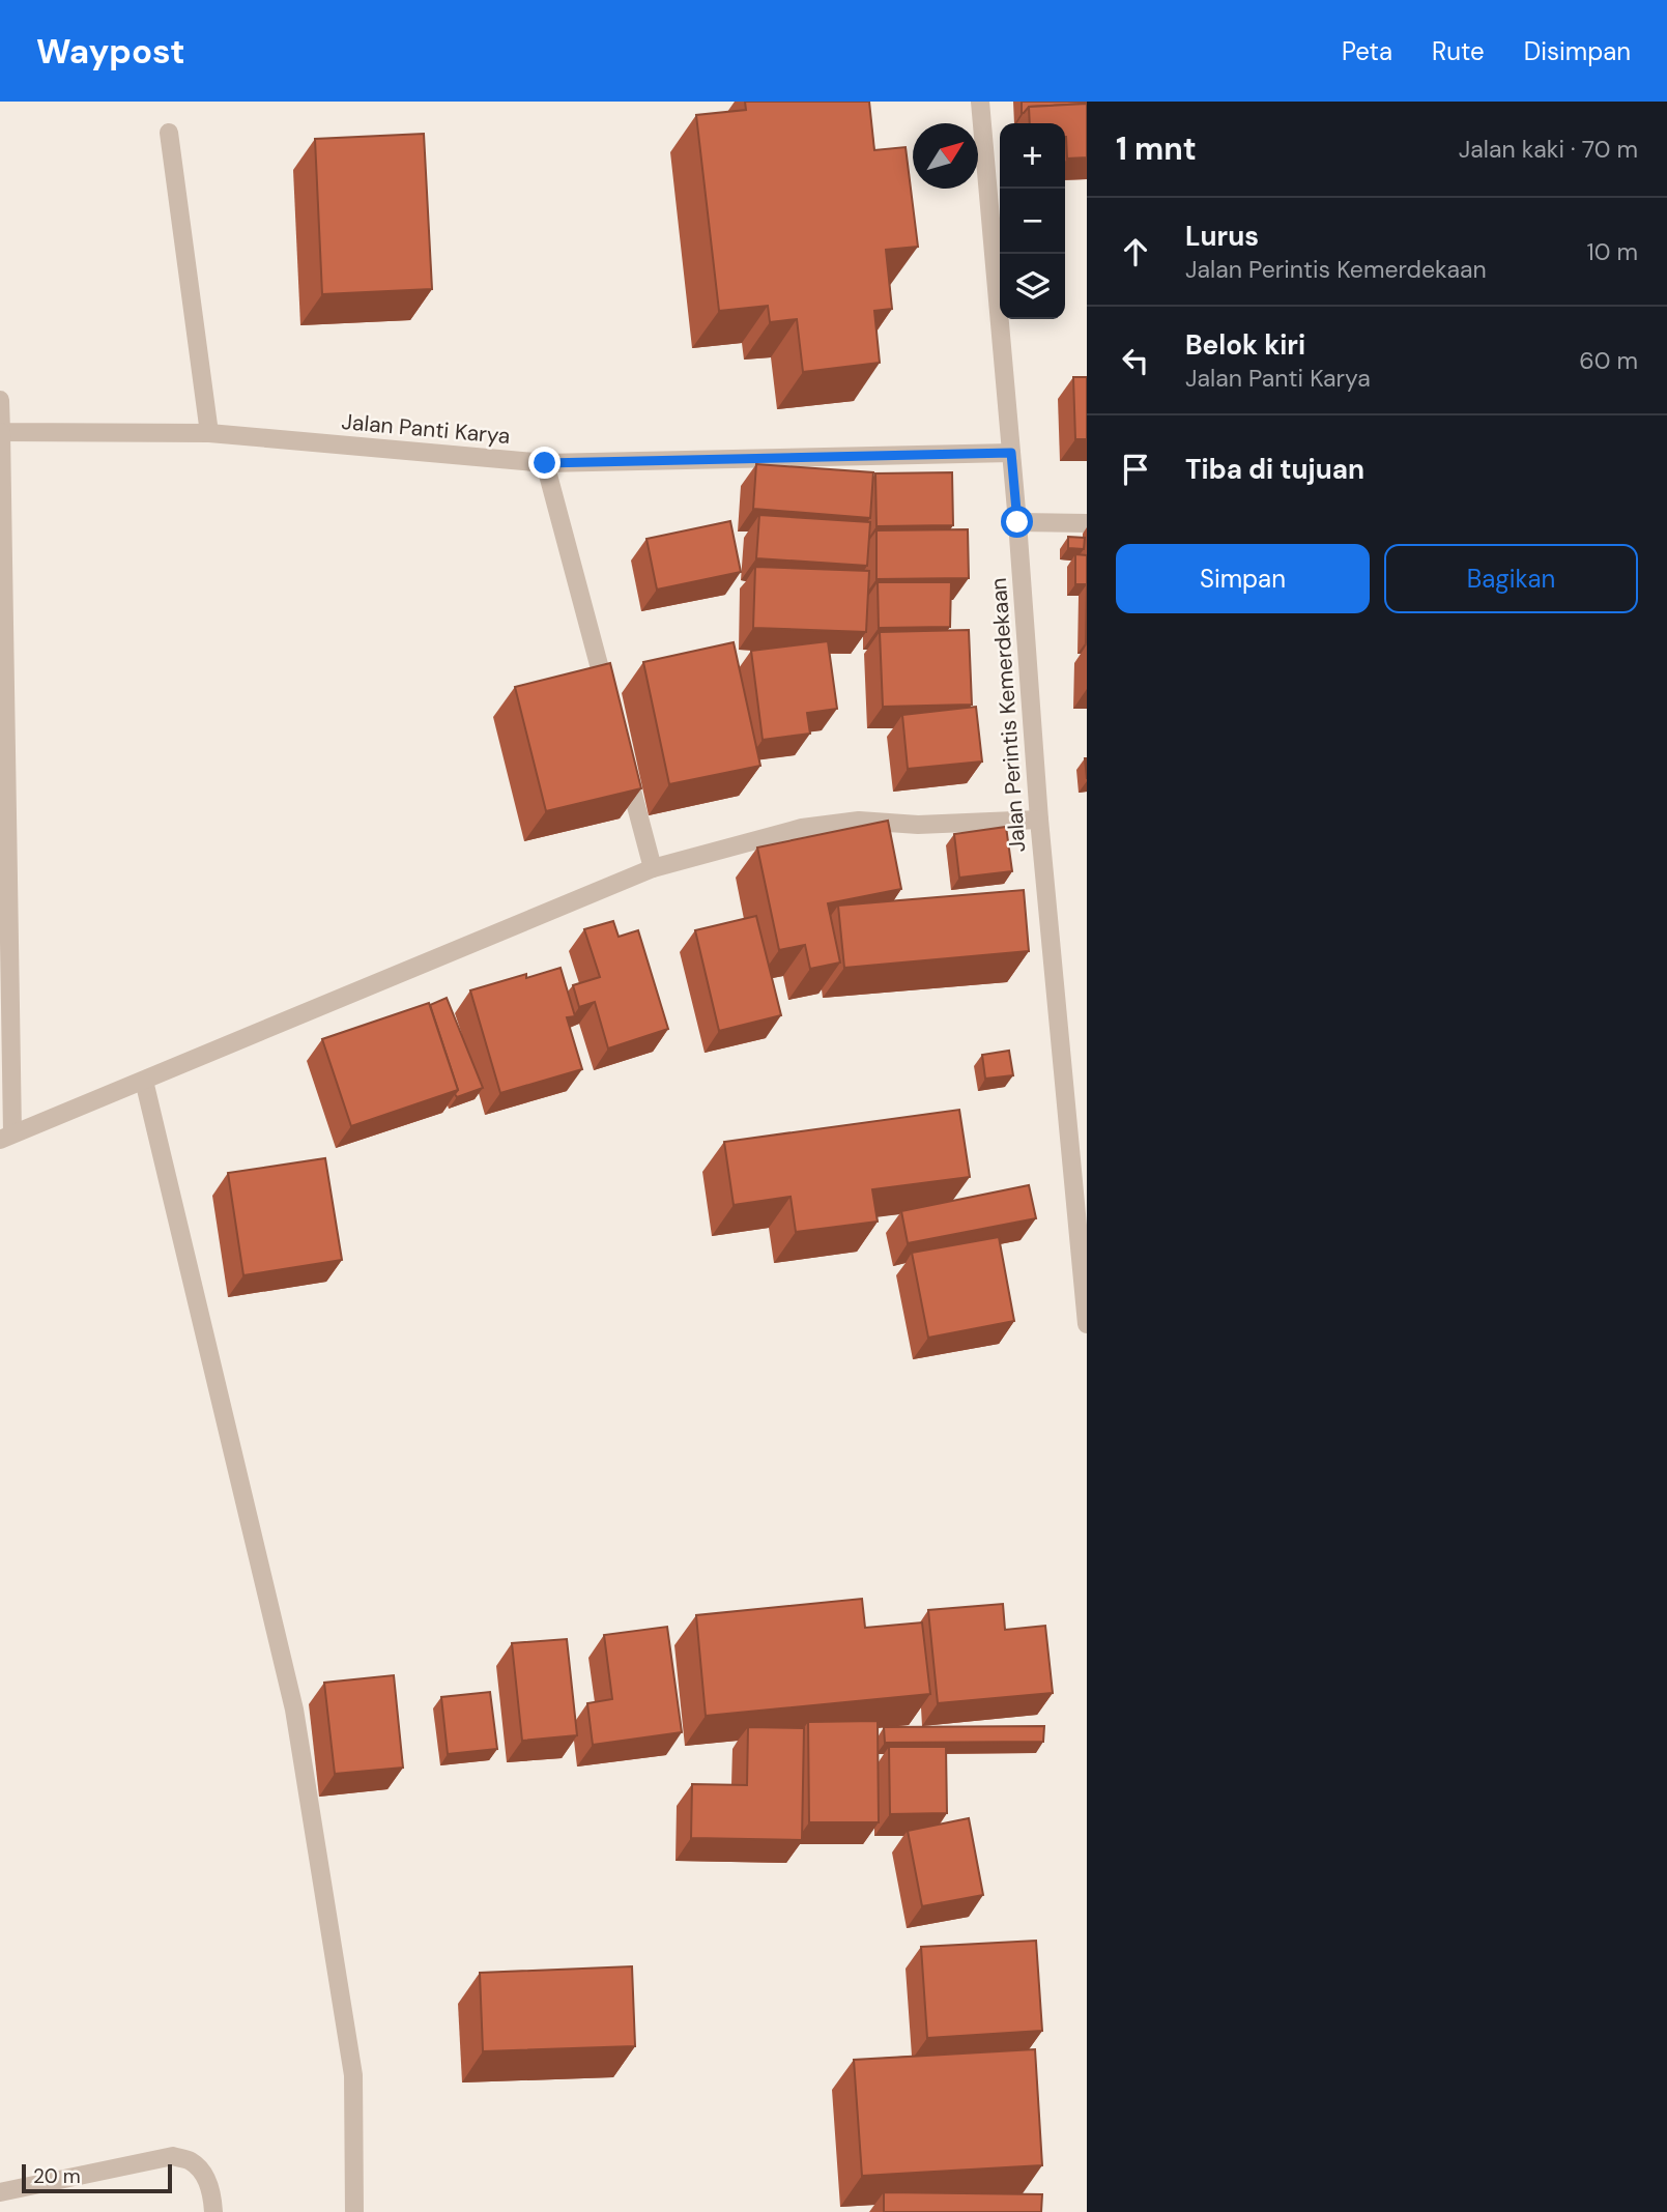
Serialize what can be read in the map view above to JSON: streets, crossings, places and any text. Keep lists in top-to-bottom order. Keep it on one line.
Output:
{"streets":{"street":["Jalan Panti Karya","Jalan Perintis Kemerdekaan"]},"crossings":[["Jalan Panti Karya","Jalan Perintis Kemerdekaan"]],"scale_bar":"20 m","north":"top right","page":{"header":"Waypost","nav":["Peta","Rute","Disimpan"],"heading":["1 mnt","Jalan kaki · 70 m"],"map_buttons":["+","−"],"list":[["Lurus","Jalan Perintis Kemerdekaan","10 m"],["Belok kiri","Jalan Panti Karya","60 m"],"Tiba di tujuan"],"buttons":["Simpan","Bagikan"],"scale":"20 m"}}
